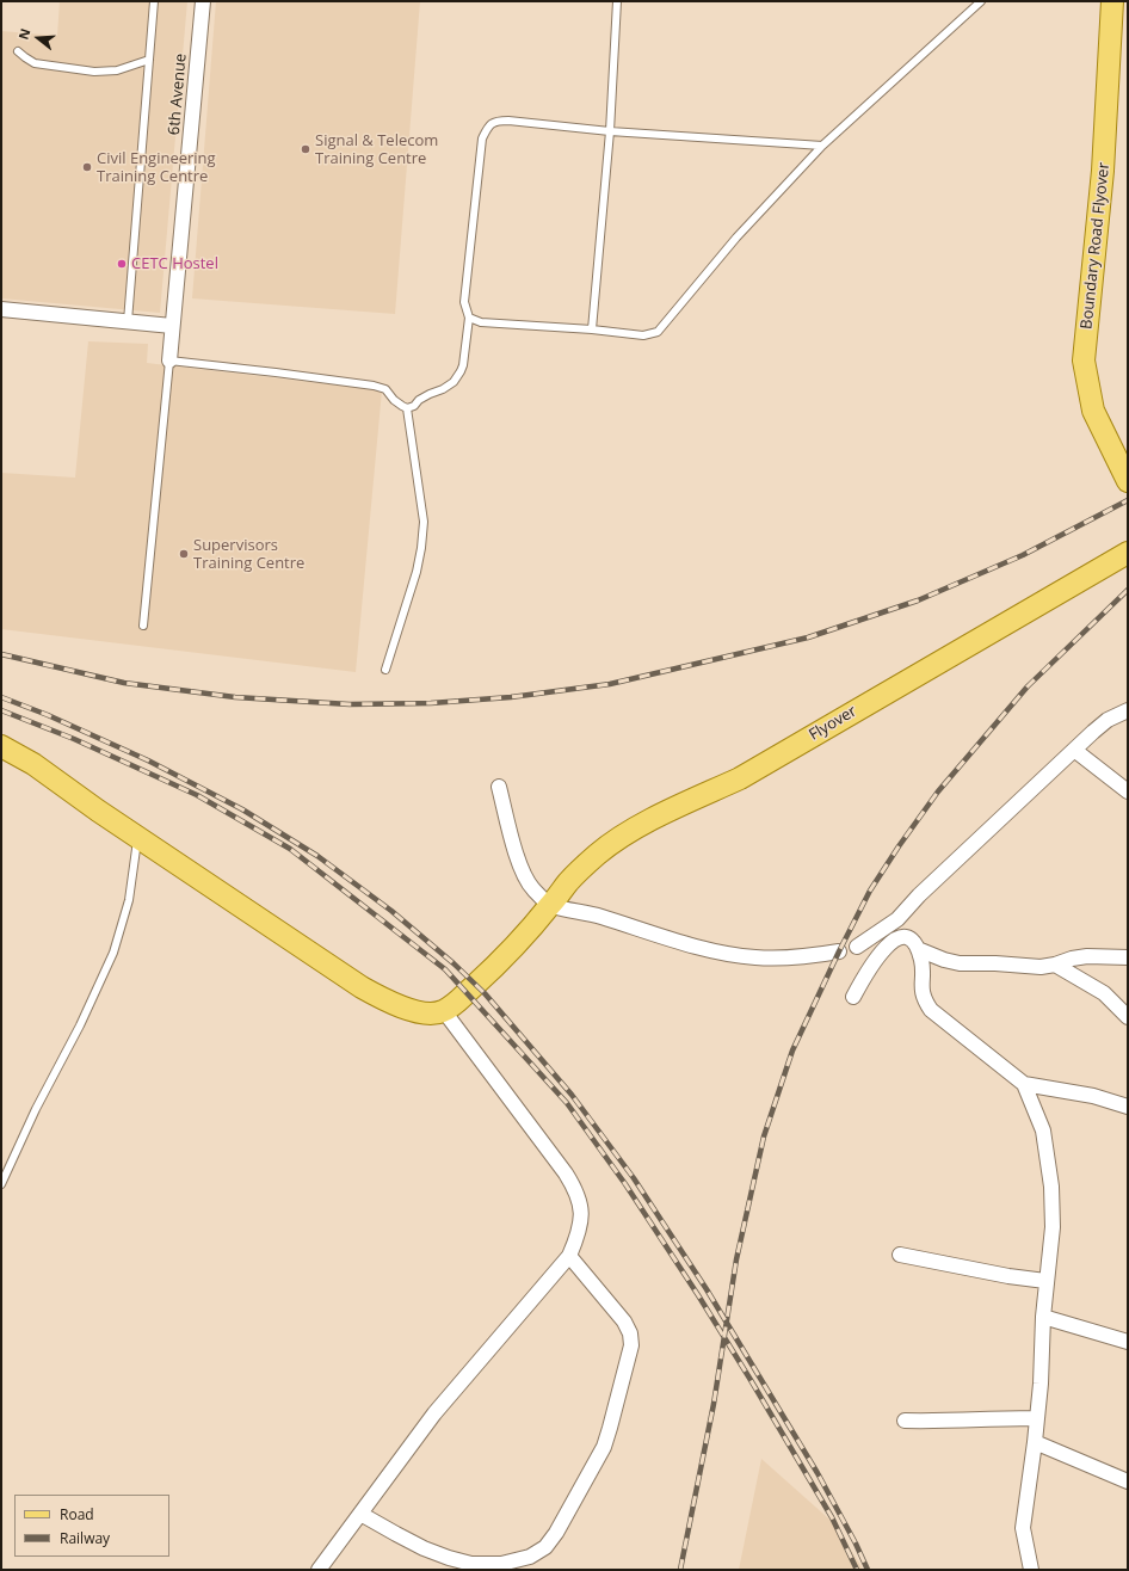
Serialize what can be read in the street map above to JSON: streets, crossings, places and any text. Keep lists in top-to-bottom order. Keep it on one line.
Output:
{"streets":{"main road":["Boundary Road Flyover","Flyover"],"street":["6th Avenue"]},"places":["Signal & Telecom Training Centre","Civil Engineering Training Centre","CETC Hostel","Supervisors Training Centre"],"legend":["Road","Railway"],"north":"left"}
